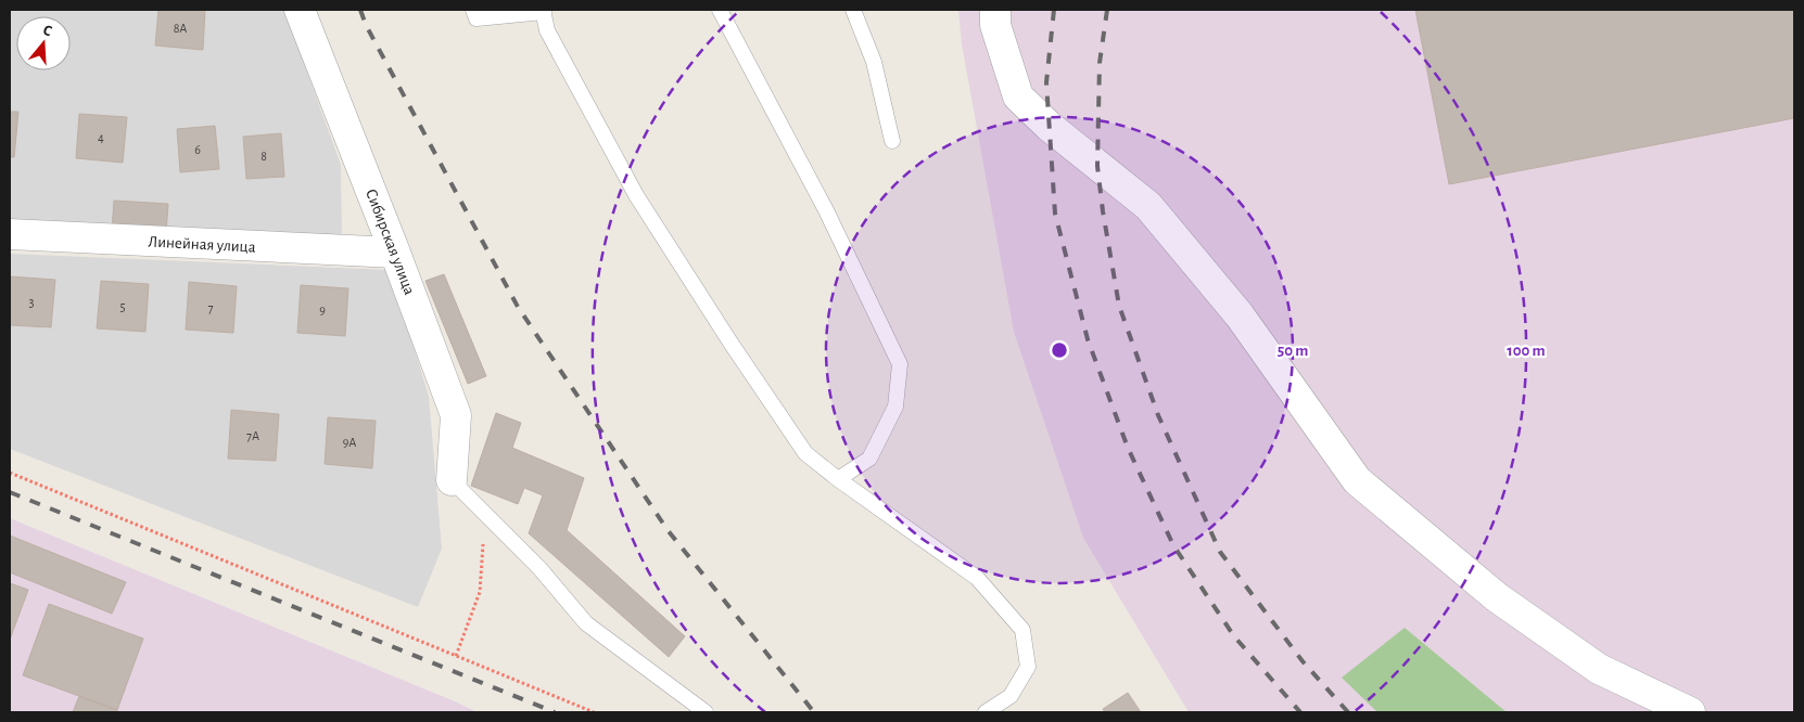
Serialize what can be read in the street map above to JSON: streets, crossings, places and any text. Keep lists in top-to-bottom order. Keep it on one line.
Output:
{"streets":{"street":["Сибирская улица","Линейная улица"]},"crossings":[["Сибирская улица","Линейная улица"]],"house_numbers":["8А","4","6","8","3","5","7","9","7А","9А"],"north":"top","rings":["50 m","100 m"]}
